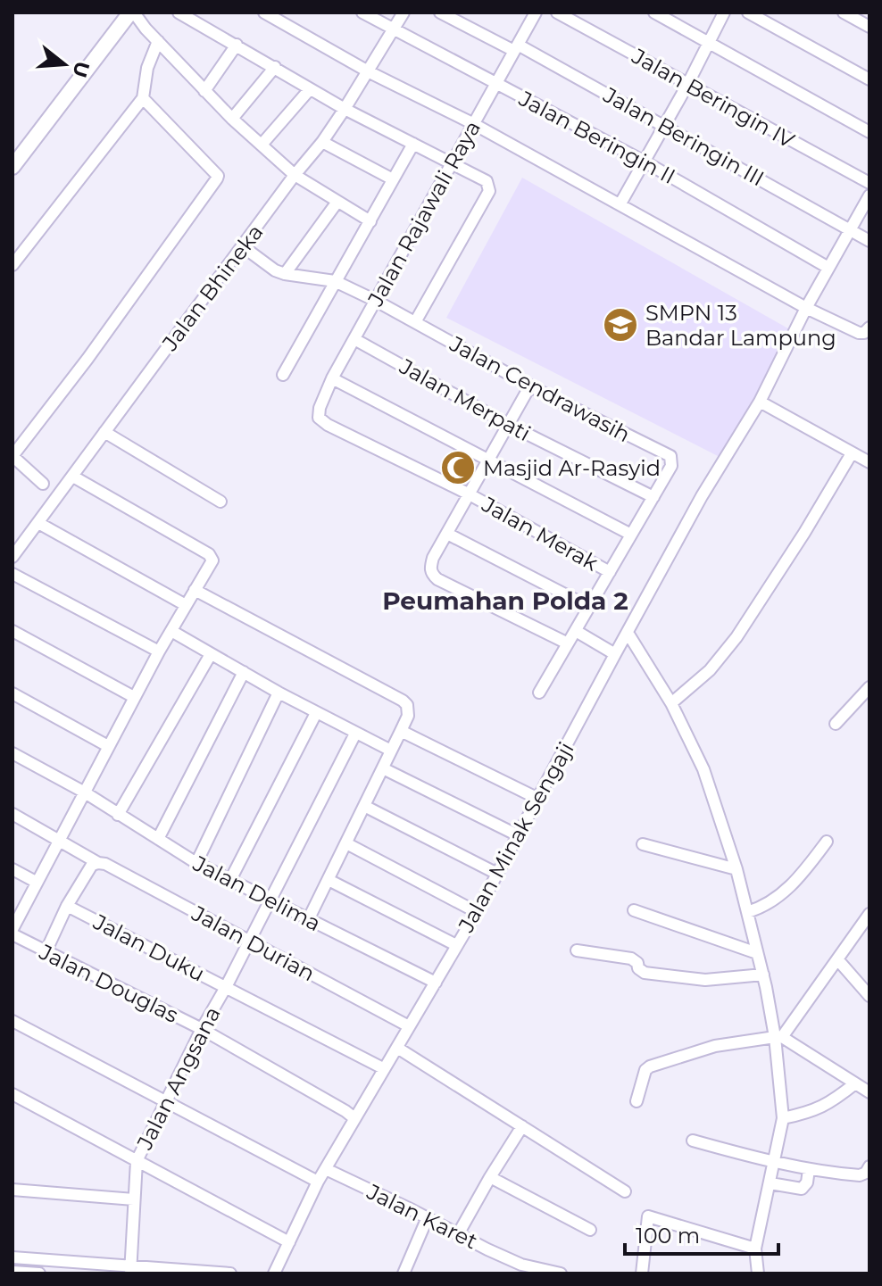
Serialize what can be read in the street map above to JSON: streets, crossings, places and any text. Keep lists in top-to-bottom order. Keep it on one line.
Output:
{"streets":{"street":["Jalan Beringin IV","Jalan Beringin III","Jalan Beringin II","Jalan Rajawali Raya","Jalan Bhineka","Jalan Cendrawasih","Jalan Merpati","Jalan Merak","Jalan Minak Sengaji","Jalan Delima","Jalan Durian","Jalan Duku","Jalan Douglas","Jalan Angsana","Jalan Karet"]},"crossings":[["Jalan Beringin III","Jalan Rajawali Raya"],["Jalan Beringin III","Jalan Minak Sengaji"],["Jalan Beringin II","Jalan Rajawali Raya"],["Jalan Beringin II","Jalan Bhineka"],["Jalan Beringin II","Jalan Minak Sengaji"],["Jalan Rajawali Raya","Jalan Cendrawasih"],["Jalan Rajawali Raya","Jalan Merpati"],["Jalan Rajawali Raya","Jalan Merak"],["Jalan Bhineka","Jalan Cendrawasih"],["Jalan Cendrawasih","Jalan Merpati"],["Jalan Cendrawasih","Jalan Merak"],["Jalan Minak Sengaji","Jalan Delima"],["Jalan Minak Sengaji","Jalan Durian"],["Jalan Minak Sengaji","Jalan Duku"],["Jalan Minak Sengaji","Jalan Douglas"],["Jalan Minak Sengaji","Jalan Karet"],["Jalan Delima","Jalan Angsana"],["Jalan Durian","Jalan Angsana"],["Jalan Duku","Jalan Angsana"],["Jalan Douglas","Jalan Angsana"]],"districts":["Peumahan Polda 2"],"places":{"school or university":["SMPN 13 Bandar Lampung"],"mosque":["Masjid Ar-Rasyid"]},"scale_bar":"100 m","north":"right"}
